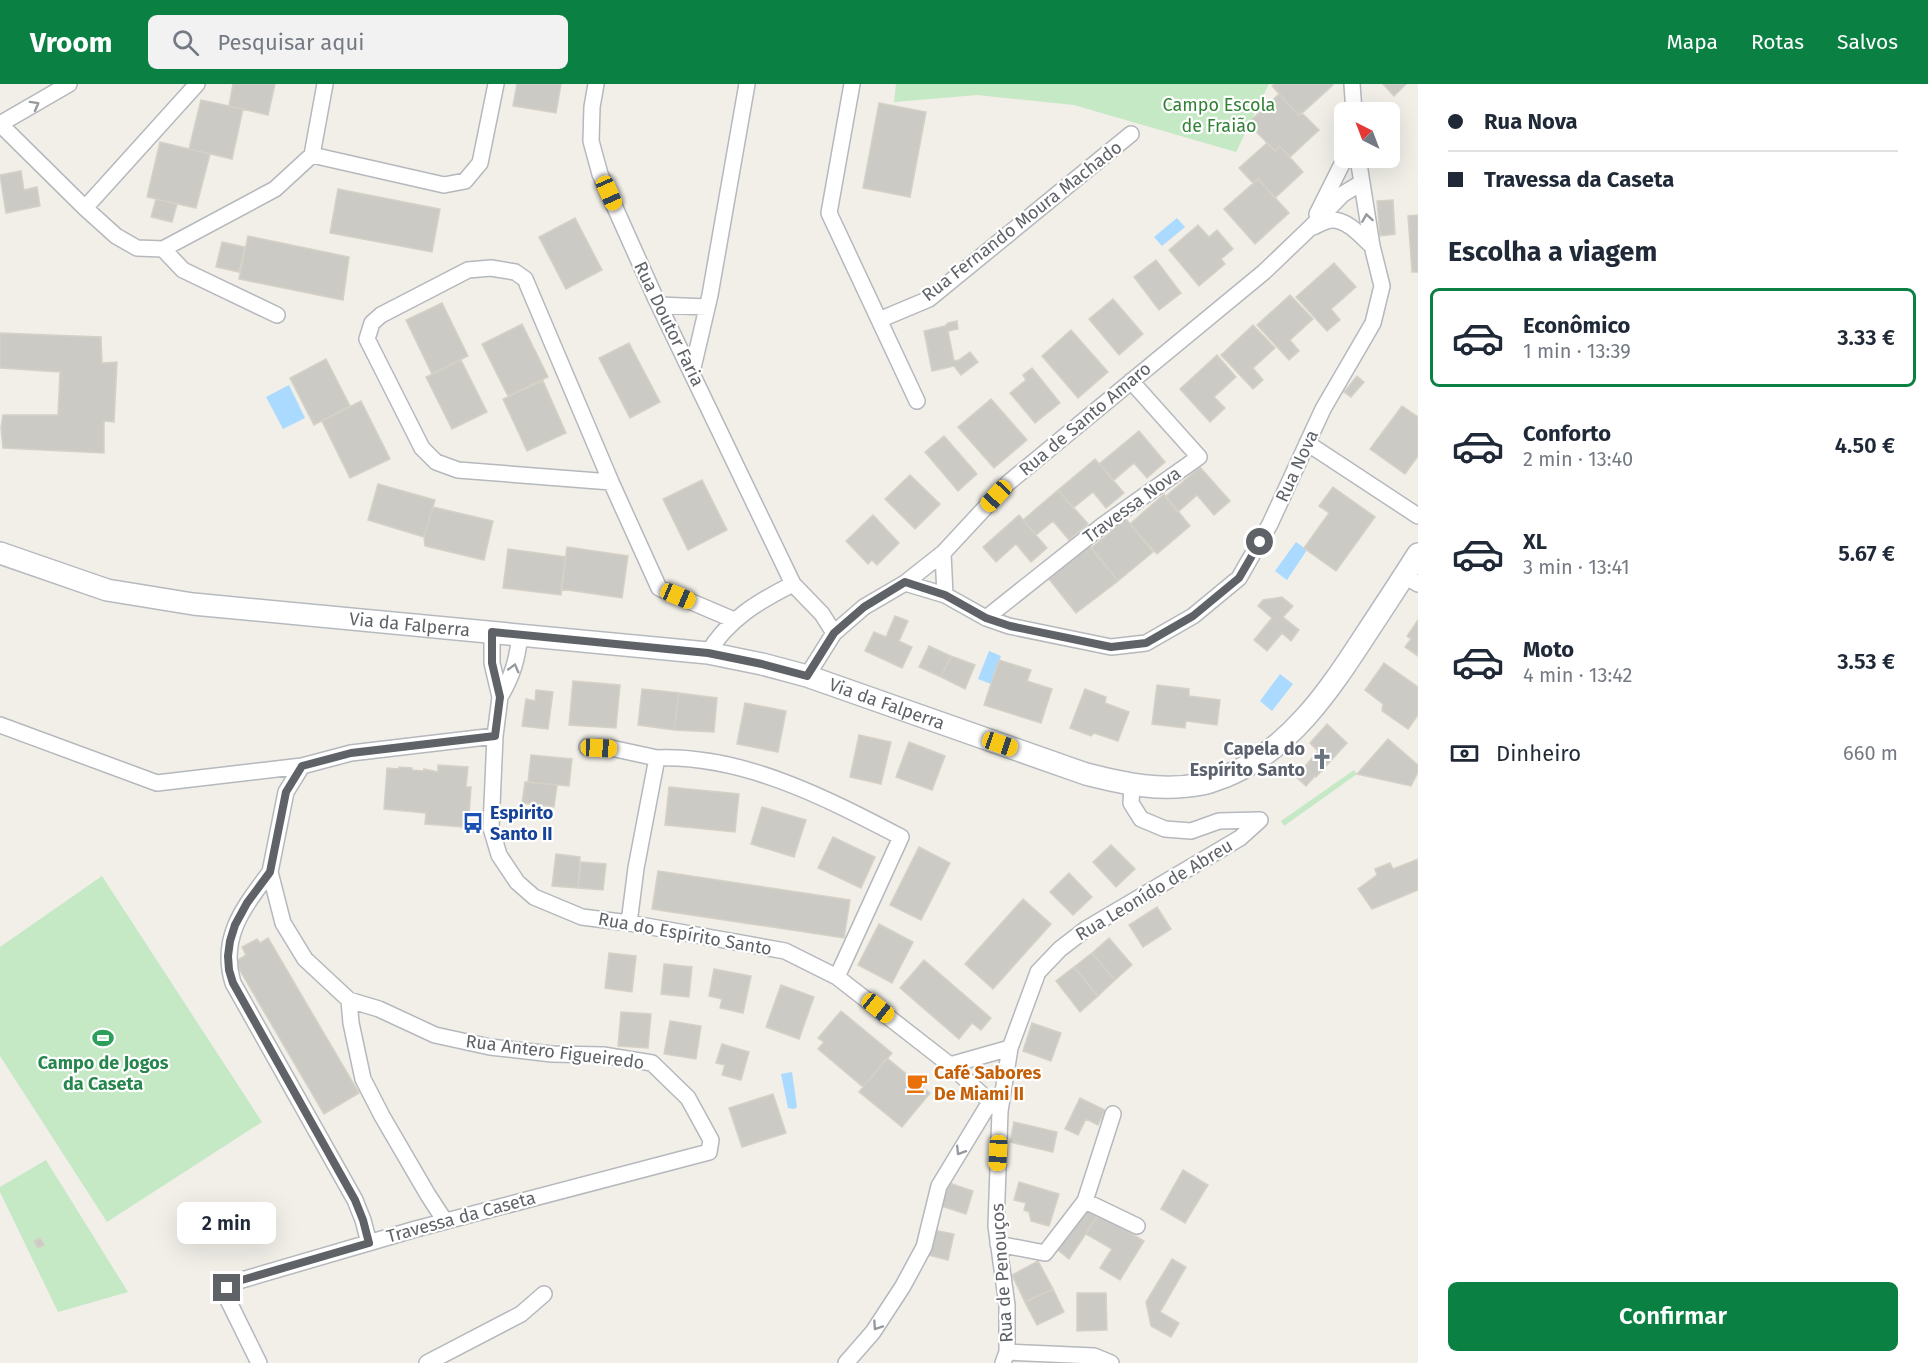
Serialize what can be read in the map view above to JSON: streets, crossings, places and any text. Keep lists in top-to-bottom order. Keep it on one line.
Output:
{"streets":{"main road":["Via da Falperra"],"street":["Rua Fernando Moura Machado","Rua Doutor Faria","Rua de Santo Amaro","Rua Nova","Travessa Nova","Rua Leonído de Abreu","Rua do Espírito Santo","Rua Antero Figueiredo","Travessa da Caseta","Rua de Penouços"]},"crossings":[["Rua Doutor Faria","Rua de Santo Amaro"],["Rua de Santo Amaro","Rua Nova"],["Rua de Santo Amaro","Travessa Nova"],["Rua de Santo Amaro","Via da Falperra"],["Rua Nova","Travessa Nova"],["Via da Falperra","Rua Leonído de Abreu"],["Rua Leonído de Abreu","Rua do Espírito Santo"],["Rua Leonído de Abreu","Rua de Penouços"],["Rua do Espírito Santo","Rua de Penouços"],["Rua Antero Figueiredo","Travessa da Caseta"]],"parks":["Campo Escola de Fraião"],"places":{"church":["Capela do Espírito Santo"],"bus stop":["Espirito Santo II"],"sports":["Campo de Jogos da Caseta"],"cafe":["Café Sabores De Miami II"]},"north":"top left","page":{"header":"Vroom","search":"Pesquisar aqui","nav":["Mapa","Rotas","Salvos"],"banner":["Rua Nova","Travessa da Caseta"],"heading":"Escolha a viagem","list":[{"name":"Econômico","note":"1 min · 13:39","value":"3.33 €"},{"name":"Conforto","note":"2 min · 13:40","value":"4.50 €"},{"name":"XL","note":"3 min · 13:41","value":"5.67 €"},{"name":"Moto","note":"4 min · 13:42","value":"3.53 €"}],"pay":["Dinheiro","660 m"],"bubble":"2 min","buttons":"Confirmar"}}
